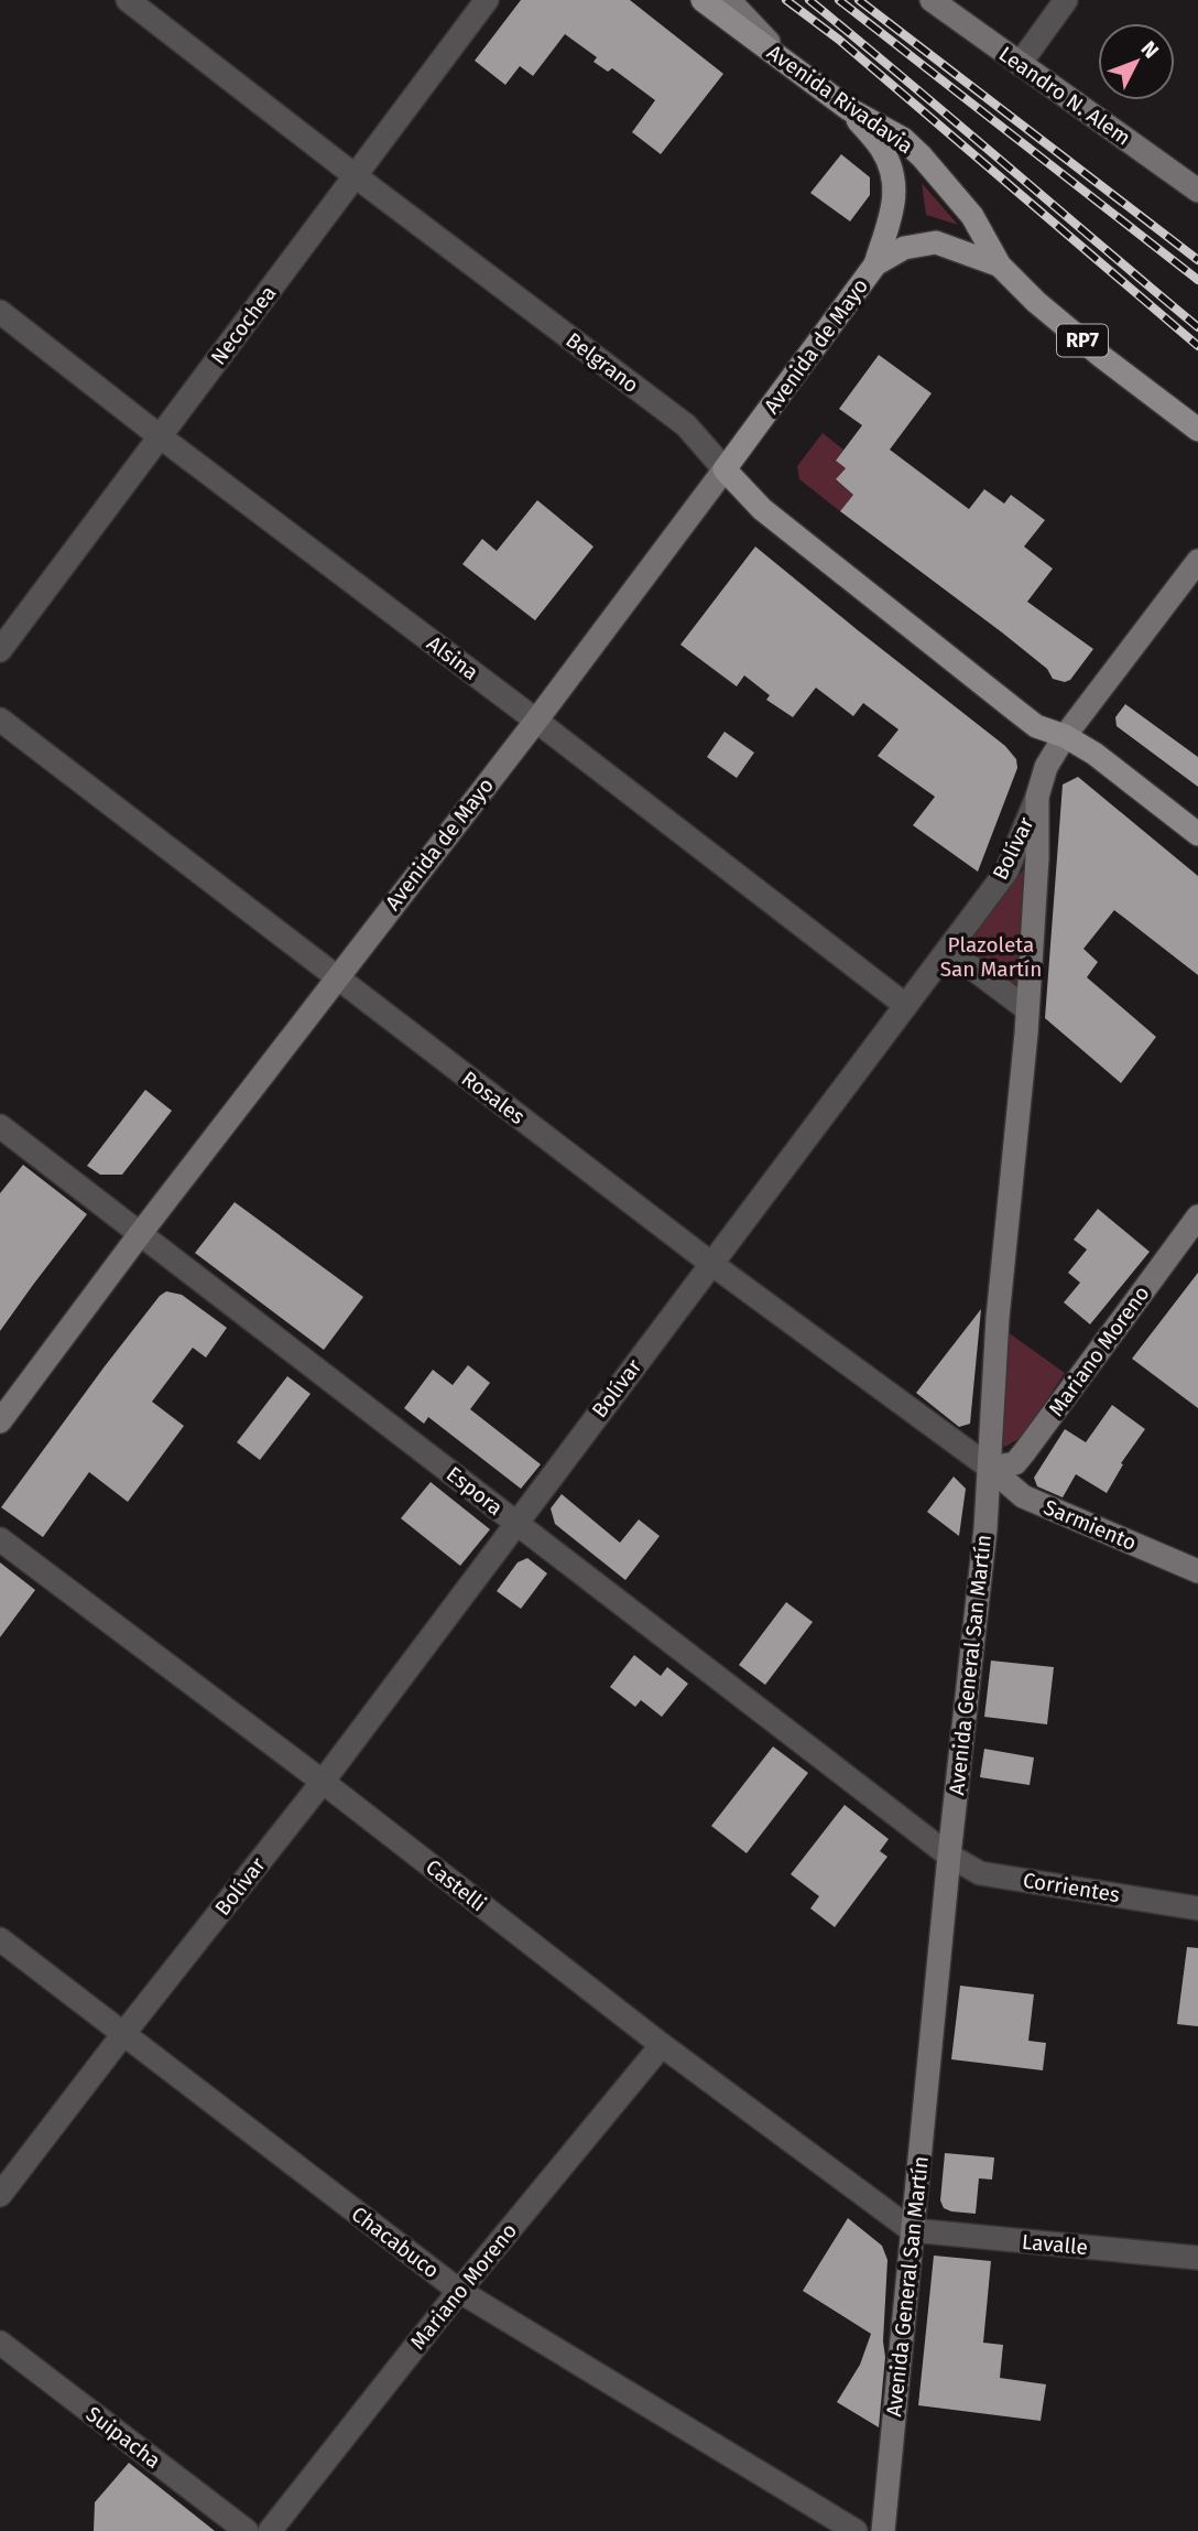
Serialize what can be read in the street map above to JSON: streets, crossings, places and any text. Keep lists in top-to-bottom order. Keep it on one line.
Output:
{"streets":{"main road":["Avenida Rivadavia","RP7","Avenida de Mayo","Belgrano"],"street":["Leandro N. Alem","Necochea","Alsina","Bolívar","Rosales","Mariano Moreno","Espora","Sarmiento","Avenida General San Martín","Castelli","Corrientes","Chacabuco","Lavalle","Suipacha"]},"crossings":[["Avenida Rivadavia","Avenida de Mayo"],["Necochea","Belgrano"],["Necochea","Alsina"],["Avenida de Mayo","Belgrano"],["Avenida de Mayo","Alsina"],["Avenida de Mayo","Rosales"],["Avenida de Mayo","Espora"],["Belgrano","Bolívar"],["Alsina","Bolívar"],["Bolívar","Rosales"],["Bolívar","Espora"],["Bolívar","Avenida General San Martín"],["Bolívar","Castelli"],["Bolívar","Chacabuco"],["Rosales","Mariano Moreno"],["Rosales","Sarmiento"],["Rosales","Avenida General San Martín"],["Mariano Moreno","Sarmiento"],["Mariano Moreno","Avenida General San Martín"],["Mariano Moreno","Castelli"],["Mariano Moreno","Chacabuco"],["Espora","Avenida General San Martín"],["Espora","Corrientes"],["Sarmiento","Avenida General San Martín"],["Avenida General San Martín","Castelli"],["Avenida General San Martín","Corrientes"],["Avenida General San Martín","Lavalle"],["Castelli","Lavalle"]],"parks":["Plazoleta San Martín"],"north":"top right"}
